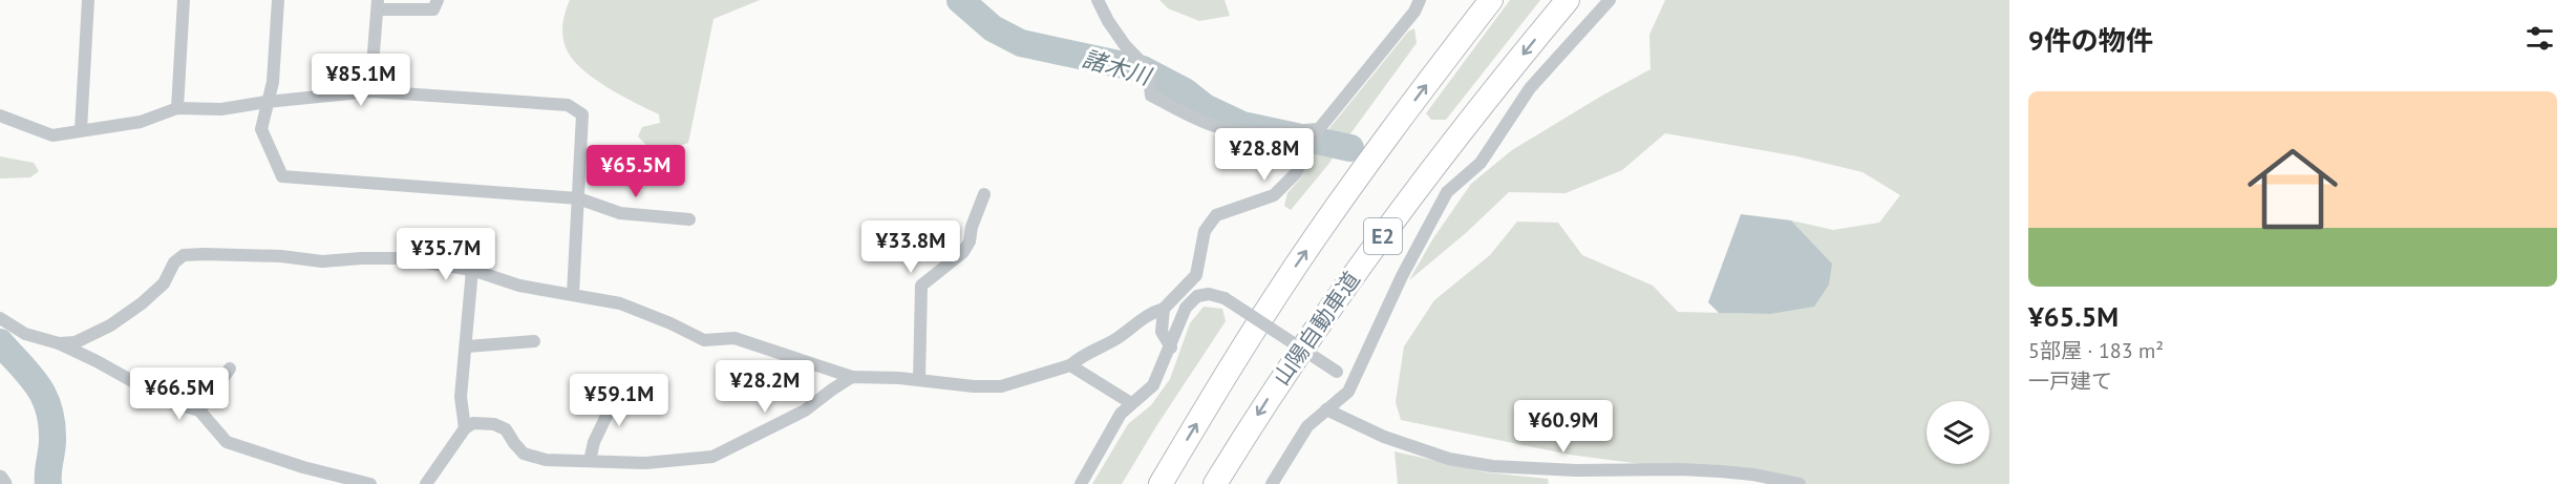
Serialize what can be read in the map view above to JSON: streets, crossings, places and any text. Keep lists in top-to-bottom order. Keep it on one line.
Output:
{"streets":{"highway":["E2","山陽自動車道"]},"water":["諸木川"],"page":{"heading":"9件の物件","price":["¥85.1M","¥28.8M","¥65.5M","¥33.8M","¥35.7M","¥28.2M","¥66.5M","¥59.1M","¥60.9M"],"list":[{"name":"¥65.5M","note":"5部屋 · 183 m² · 一戸建て"}]}}
